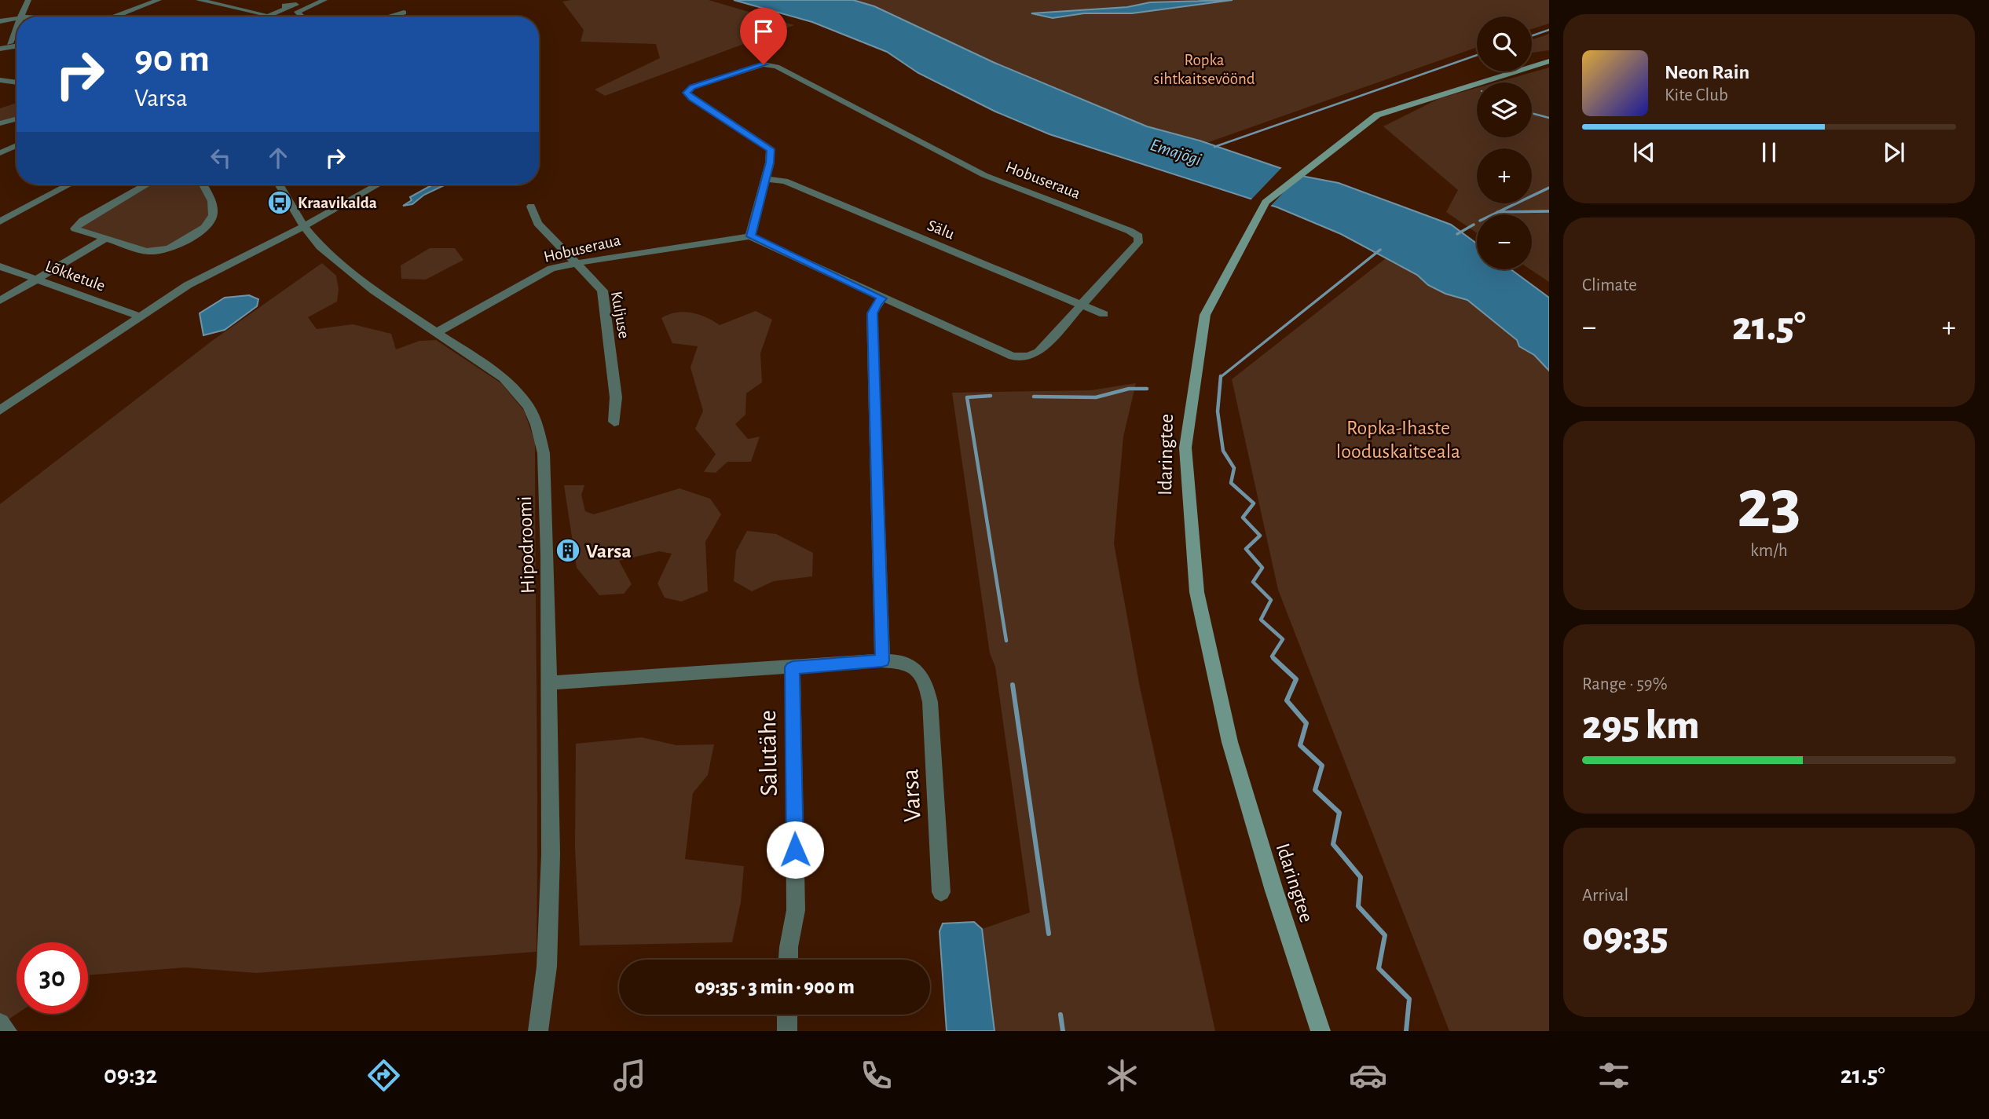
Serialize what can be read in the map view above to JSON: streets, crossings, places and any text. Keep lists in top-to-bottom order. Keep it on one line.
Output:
{"streets":{"main road":["Idaringtee"],"street":["Hobuseraua","Sälu","Lõkketule","Kuljuse","Hipodroomi","Salutähe","Varsa"]},"crossings":[["Hobuseraua","Sälu"],["Hobuseraua","Kuljuse"],["Hobuseraua","Hipodroomi"],["Hipodroomi","Varsa"],["Salutähe","Varsa"]],"water":["Emajõgi"],"parks":["Ropka sihtkaitsevöönd","Ropka-Ihaste looduskaitseala"],"places":{"bus stop":["Kraavikalda"],"building":["Varsa"]},"page":{"map_buttons":["+","−"],"turn":["90 m","Varsa"],"song":["Neon Rain","Kite Club"],"tile":["Climate",["23","km/h"],["Range · 59%","295 km"],["Arrival","09:35"]],"heat":["−","21.5°","+"],"limit":"30","trip":"09:35 · 3 min · 900 m","tabs":["09:32","21.5°"]}}
